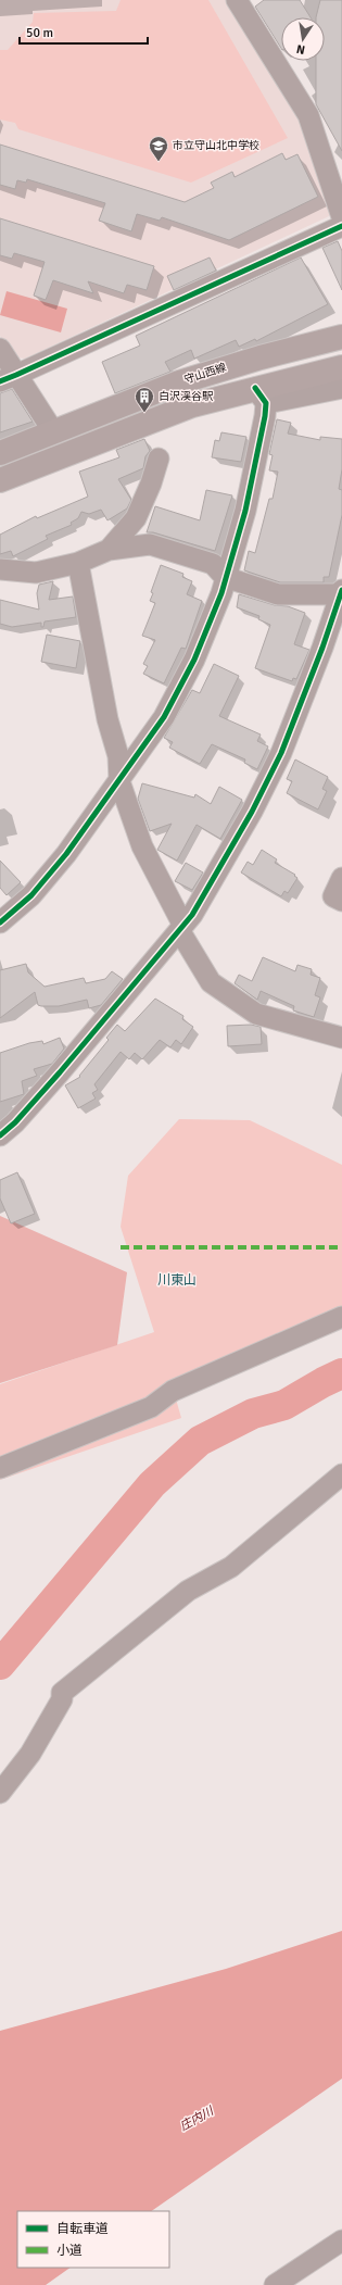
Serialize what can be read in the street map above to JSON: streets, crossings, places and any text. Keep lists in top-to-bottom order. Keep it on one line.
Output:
{"streets":{"main road":["守山西線"]},"districts":["川東山"],"water":["庄内川"],"places":{"school or university":["市立守山北中学校"],"building":["白沢渓谷駅"]},"legend":["自転車道","小道"],"scale_bar":"50 m","north":"bottom"}
